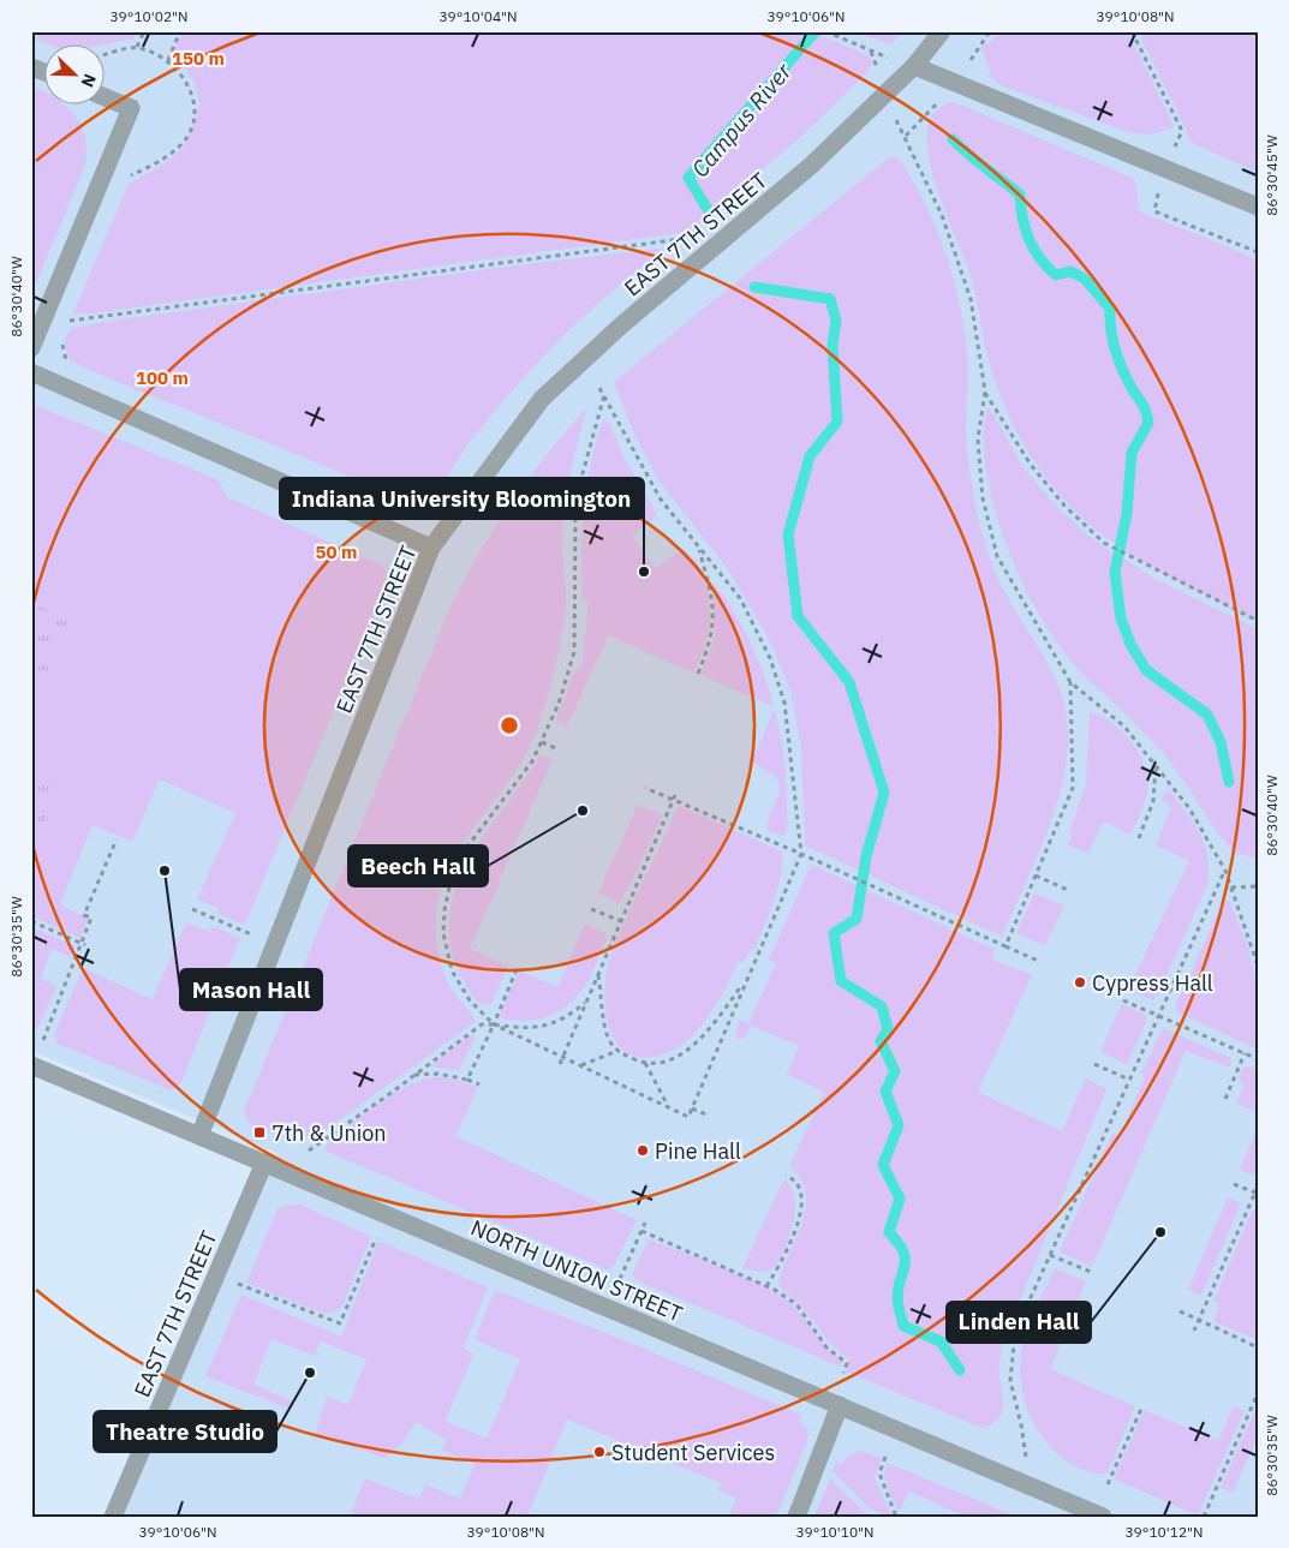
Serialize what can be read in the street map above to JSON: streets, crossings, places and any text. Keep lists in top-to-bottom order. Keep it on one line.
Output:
{"streets":{"street":["EAST 7TH STREET","NORTH UNION STREET"]},"crossings":[["EAST 7TH STREET","NORTH UNION STREET"]],"water":["Campus River"],"places":{"other":["Indiana University Bloomington","Beech Hall","Mason Hall","Cypress Hall","Pine Hall","Linden Hall","Theatre Studio","Student Services"],"transit":["7th & Union"]},"north":"bottom right","coordinates":["39°10'02\"N","39°10'04\"N","39°10'06\"N","39°10'08\"N","86°30'45\"W","86°30'40\"W","86°30'35\"W","39°10'10\"N","39°10'12\"N"],"rings":["150 m","100 m","50 m"]}
